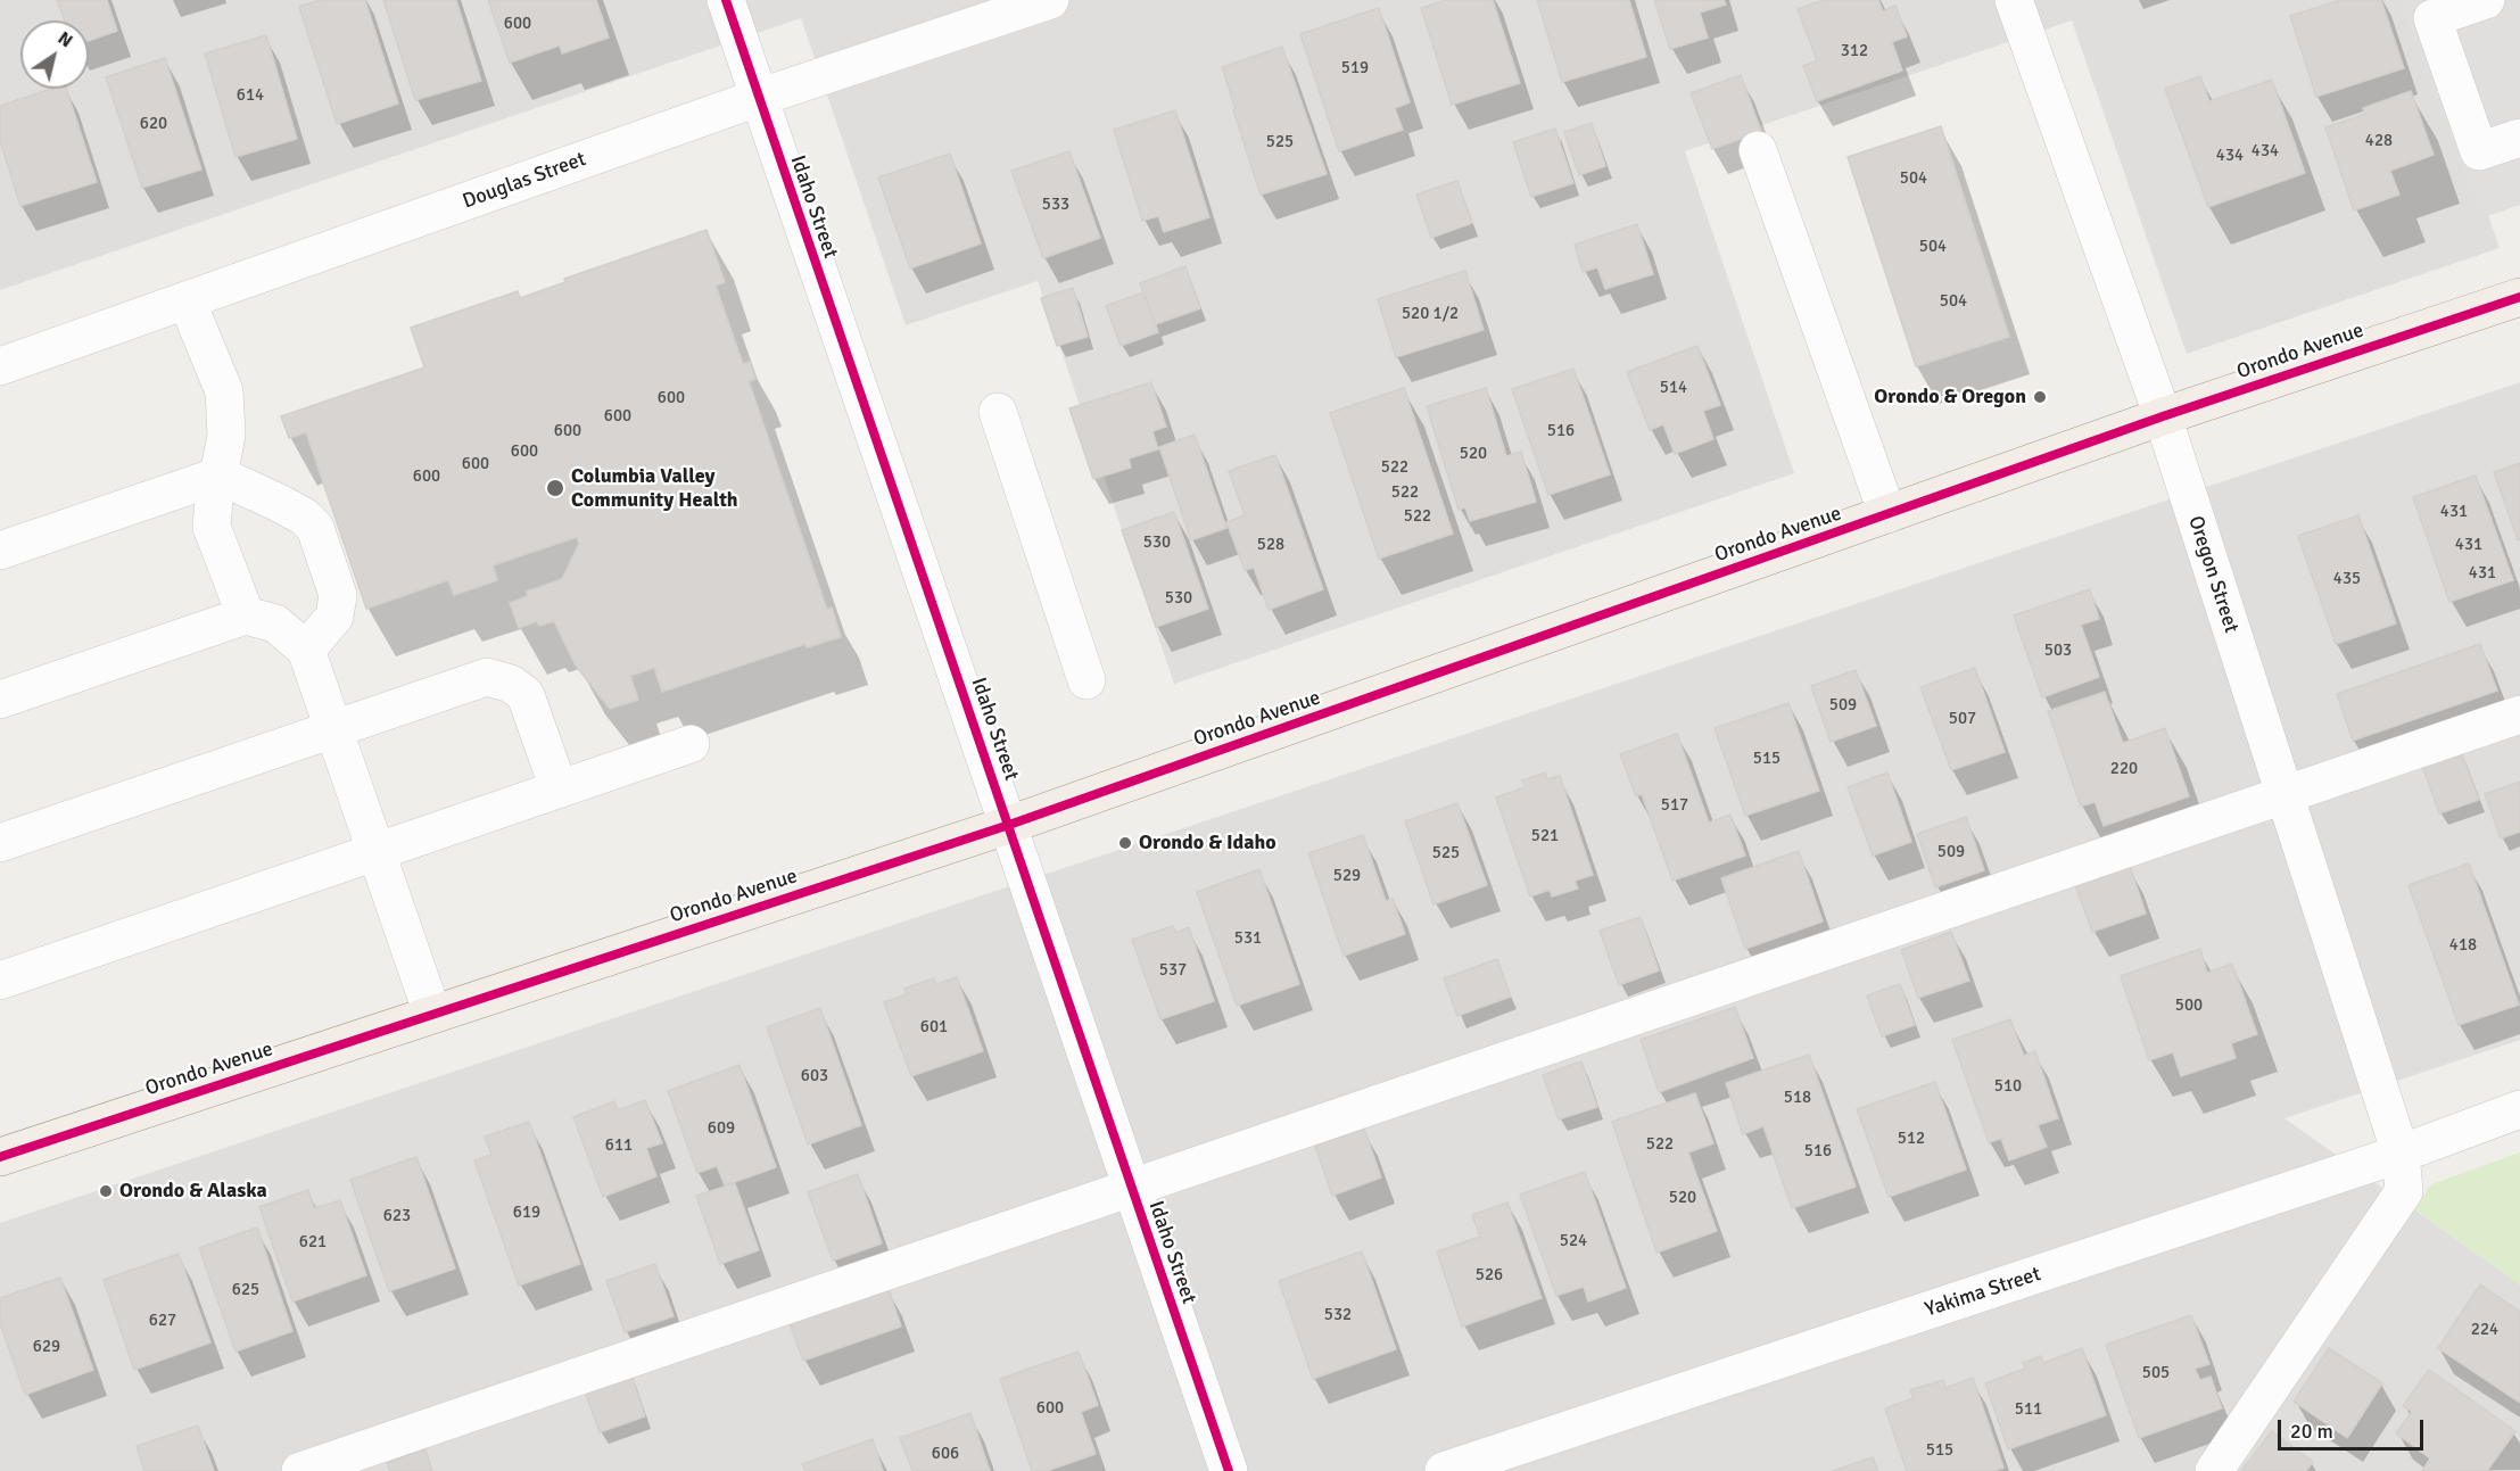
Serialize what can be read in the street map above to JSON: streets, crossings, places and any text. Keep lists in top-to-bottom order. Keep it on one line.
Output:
{"streets":{"main road":["Orondo Avenue"],"street":["Douglas Street","Idaho Street","Oregon Street","Yakima Street"]},"crossings":[["Douglas Street","Idaho Street"],["Idaho Street","Orondo Avenue"],["Orondo Avenue","Oregon Street"],["Oregon Street","Yakima Street"]],"places":["Orondo & Oregon","Columbia Valley Community Health","Orondo & Idaho","Orondo & Alaska"],"house_numbers":["600","312","519","614","620","428","525","434","434","504","533","504","504","520 1/2","514","600","600","600","516","600","520","600","522","600","522","431","522","530","528","431","431","435","530","503","509","507","515","220","517","521","509","525","529","531","418","537","500","601","603","510","518","609","512","522","611","516","520","619","623","524","621","526","625","532","627","224","629","505","600","511","515","606"],"scale_bar":"20 m","north":"top right"}
